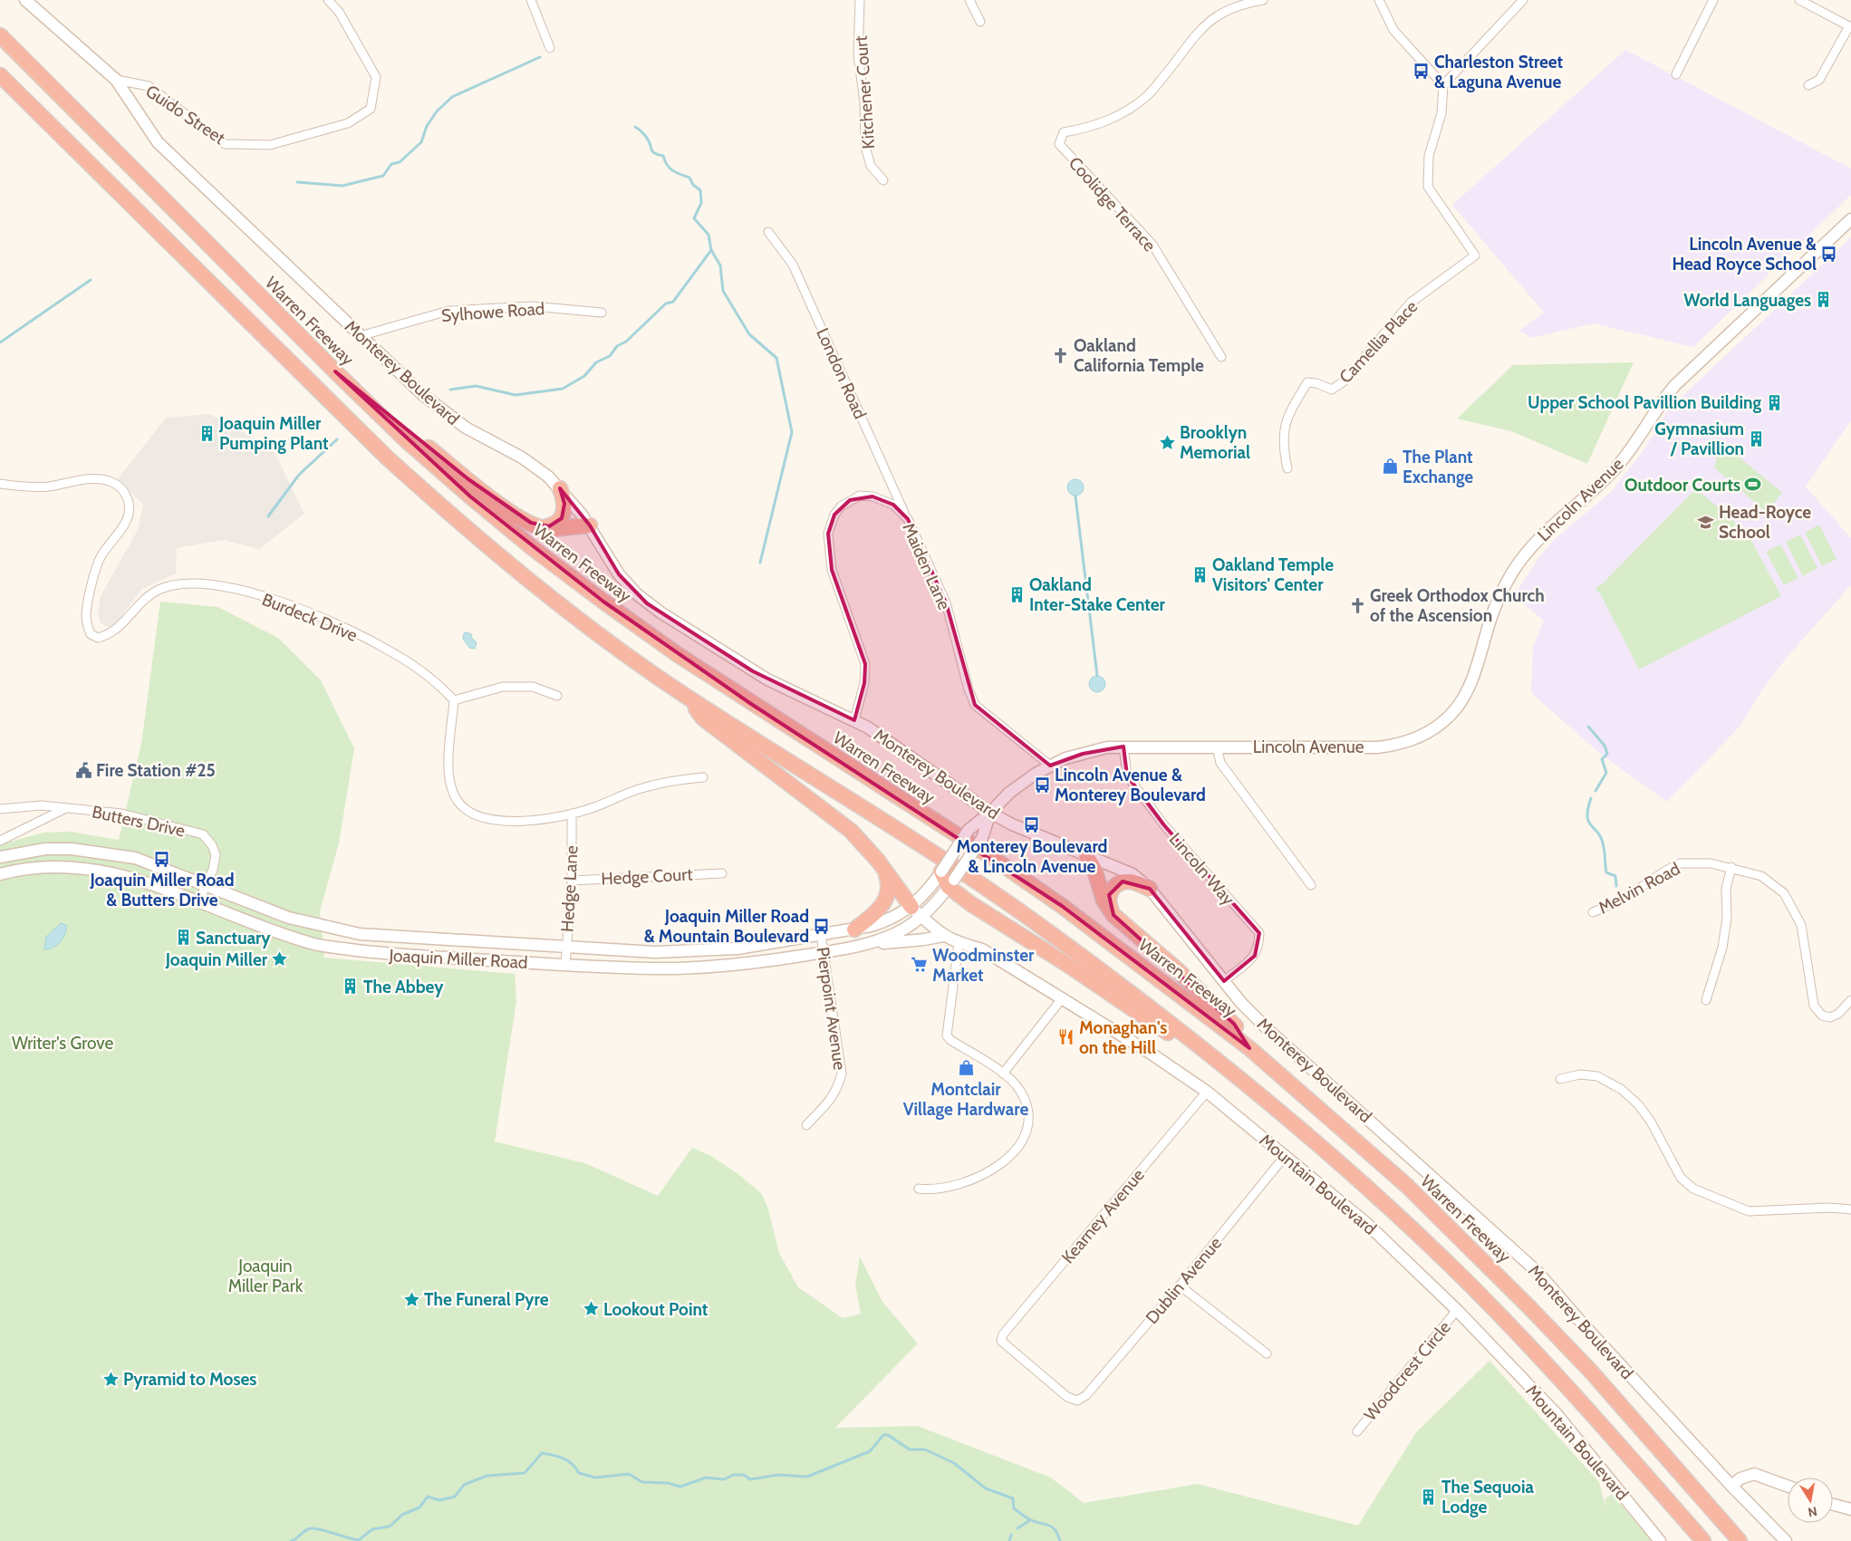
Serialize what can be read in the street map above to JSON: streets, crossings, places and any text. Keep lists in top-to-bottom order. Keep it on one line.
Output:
{"streets":{"highway":["Warren Freeway"],"main road":["Monterey Boulevard","Lincoln Avenue","Joaquin Miller Road","Mountain Boulevard"],"street":["Kitchener Court","Guido Street","Coolidge Terrace","Sylhowe Road","Camellia Place","London Road","Maiden Lane","Burdeck Drive","Butters Drive","Lincoln Way","Hedge Court","Melvin Road","Hedge Lane","Pierpoint Avenue","Kearney Avenue","Dublin Avenue","Woodcrest Circle"]},"crossings":[["Guido Street","Monterey Boulevard"],["Sylhowe Road","Monterey Boulevard"],["Monterey Boulevard","Lincoln Avenue"],["Monterey Boulevard","Maiden Lane"],["Monterey Boulevard","Lincoln Way"],["London Road","Maiden Lane"],["Lincoln Avenue","Maiden Lane"],["Lincoln Avenue","Lincoln Way"],["Lincoln Avenue","Joaquin Miller Road"],["Lincoln Avenue","Mountain Boulevard"],["Butters Drive","Joaquin Miller Road"],["Hedge Court","Hedge Lane"],["Hedge Lane","Joaquin Miller Road"],["Joaquin Miller Road","Pierpoint Avenue"],["Joaquin Miller Road","Mountain Boulevard"],["Mountain Boulevard","Kearney Avenue"],["Mountain Boulevard","Dublin Avenue"],["Mountain Boulevard","Woodcrest Circle"],["Kearney Avenue","Dublin Avenue"]],"parks":["Writer's Grove","Joaquin Miller Park"],"places":{"bus stop":["Charleston Street & Laguna Avenue","Lincoln Avenue & Head Royce School","Lincoln Avenue & Monterey Boulevard","Monterey Boulevard & Lincoln Avenue","Joaquin Miller Road & Butters Drive","Joaquin Miller Road & Mountain Boulevard"],"building":["World Languages","Upper School Pavillion Building","Joaquin Miller Pumping Plant","Gymnasium / Pavillion","Oakland Temple Visitors' Center","Oakland Inter-Stake Center","Sanctuary","The Abbey","The Sequoia Lodge"],"church":["Oakland California Temple","Greek Orthodox Church of the Ascension"],"place":["Brooklyn Memorial","Joaquin Miller","The Funeral Pyre","Lookout Point","Pyramid to Moses"],"shop":["The Plant Exchange","Montclair Village Hardware"],"sports":["Outdoor Courts"],"school or university":["Head-Royce School"],"public building":["Fire Station #25"],"supermarket":["Woodminster Market"],"restaurant":["Monaghan's on the Hill"]},"north":"bottom"}
